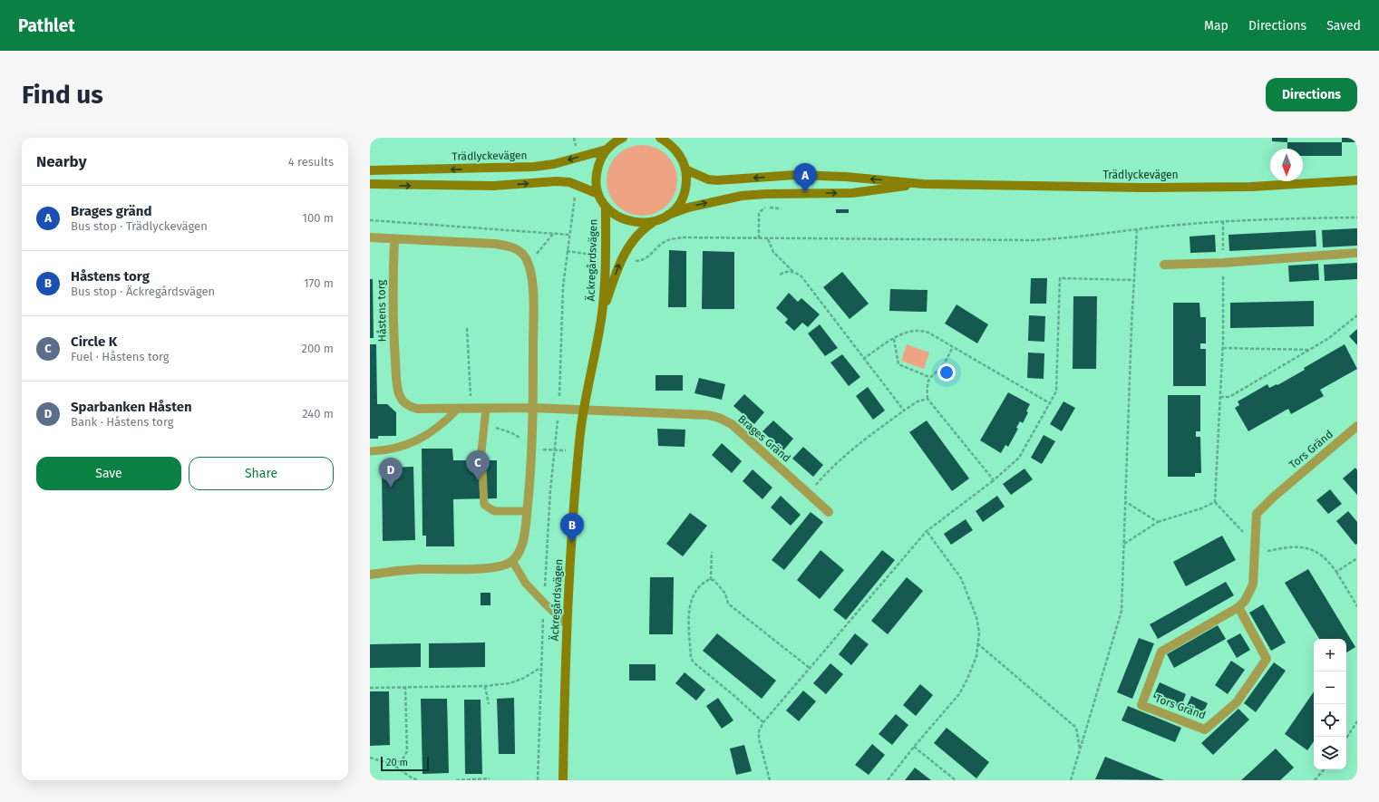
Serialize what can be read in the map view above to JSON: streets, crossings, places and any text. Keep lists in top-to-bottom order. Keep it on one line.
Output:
{"streets":{"street":["Trädlyckevägen","Äckregårdsvägen","Håstens torg","Brages Gränd","Tors Gränd"]},"crossings":[["Trädlyckevägen","Äckregårdsvägen"],["Äckregårdsvägen","Håstens torg"],["Äckregårdsvägen","Brages Gränd"],["Håstens torg","Brages Gränd"]],"scale_bar":"20 m","north":"bottom","page":{"header":"Pathlet","nav":["Map","Directions","Saved"],"buttons":["Directions",["Save","Share"]],"title":"Find us","heading":["Nearby","4 results"],"pins":["A","C","D","B"],"list":[{"mark":"A","name":"Brages gränd","note":"Bus stop · Trädlyckevägen","value":"100 m"},{"mark":"B","name":"Håstens torg","note":"Bus stop · Äckregårdsvägen","value":"170 m"},{"mark":"C","name":"Circle K","note":"Fuel · Håstens torg","value":"200 m"},{"mark":"D","name":"Sparbanken Håsten","note":"Bank · Håstens torg","value":"240 m"}],"map_buttons":["+","−"],"scale":"20 m"}}
